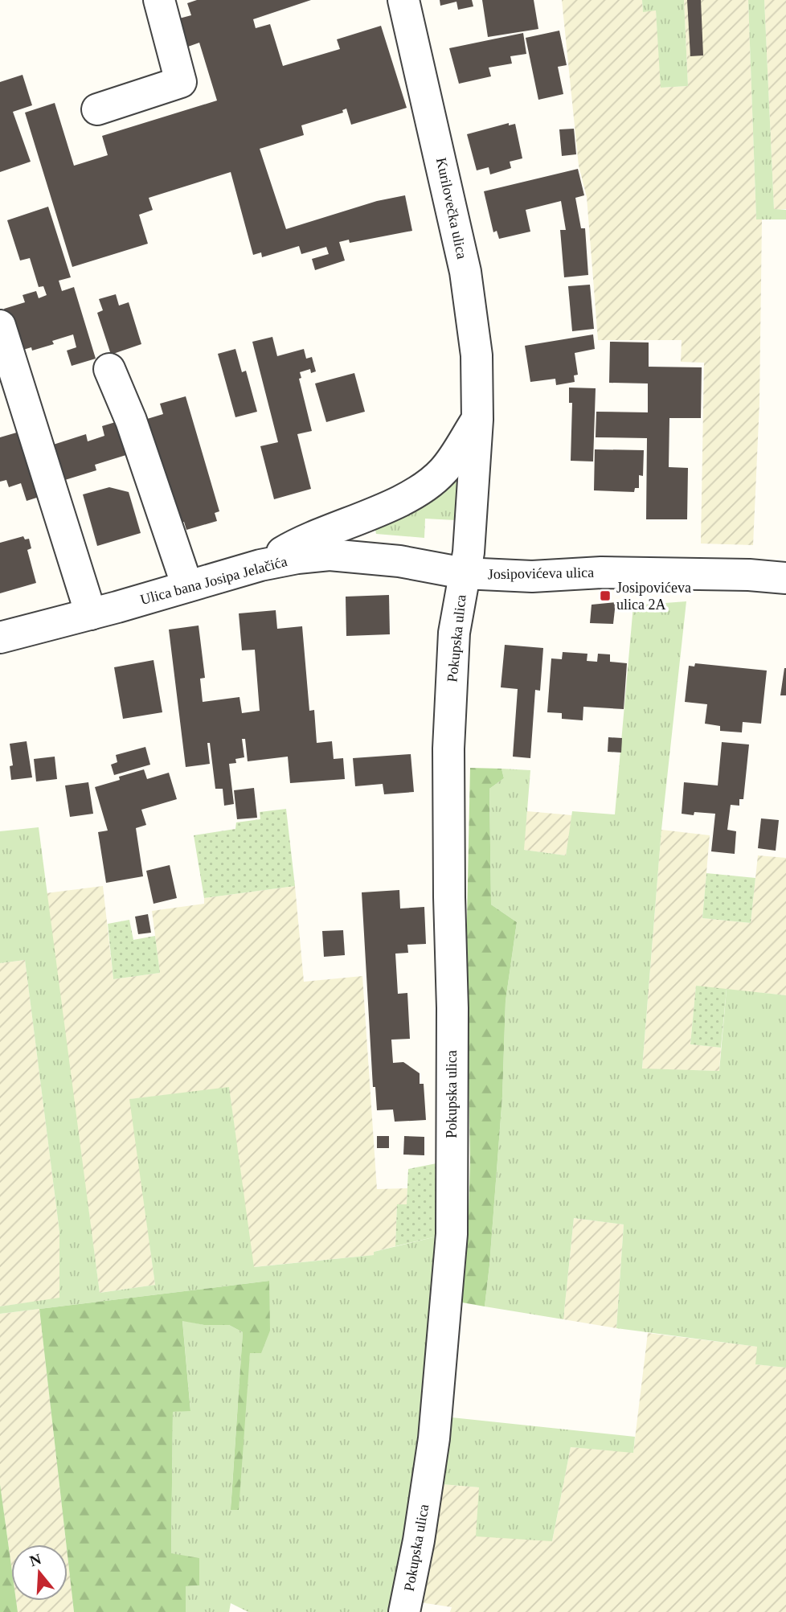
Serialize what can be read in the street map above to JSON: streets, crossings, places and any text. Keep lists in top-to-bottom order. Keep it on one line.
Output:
{"streets":{"street":["Kurilovečka ulica","Josipovićeva ulica","Ulica bana Josipa Jelačića","Pokupska ulica"]},"crossings":[["Kurilovečka ulica","Josipovićeva ulica"],["Kurilovečka ulica","Ulica bana Josipa Jelačića"],["Kurilovečka ulica","Pokupska ulica"],["Josipovićeva ulica","Ulica bana Josipa Jelačića"],["Josipovićeva ulica","Pokupska ulica"],["Ulica bana Josipa Jelačića","Pokupska ulica"]],"places":{"transit":["Josipovićeva ulica 2A"]},"north":"top"}
